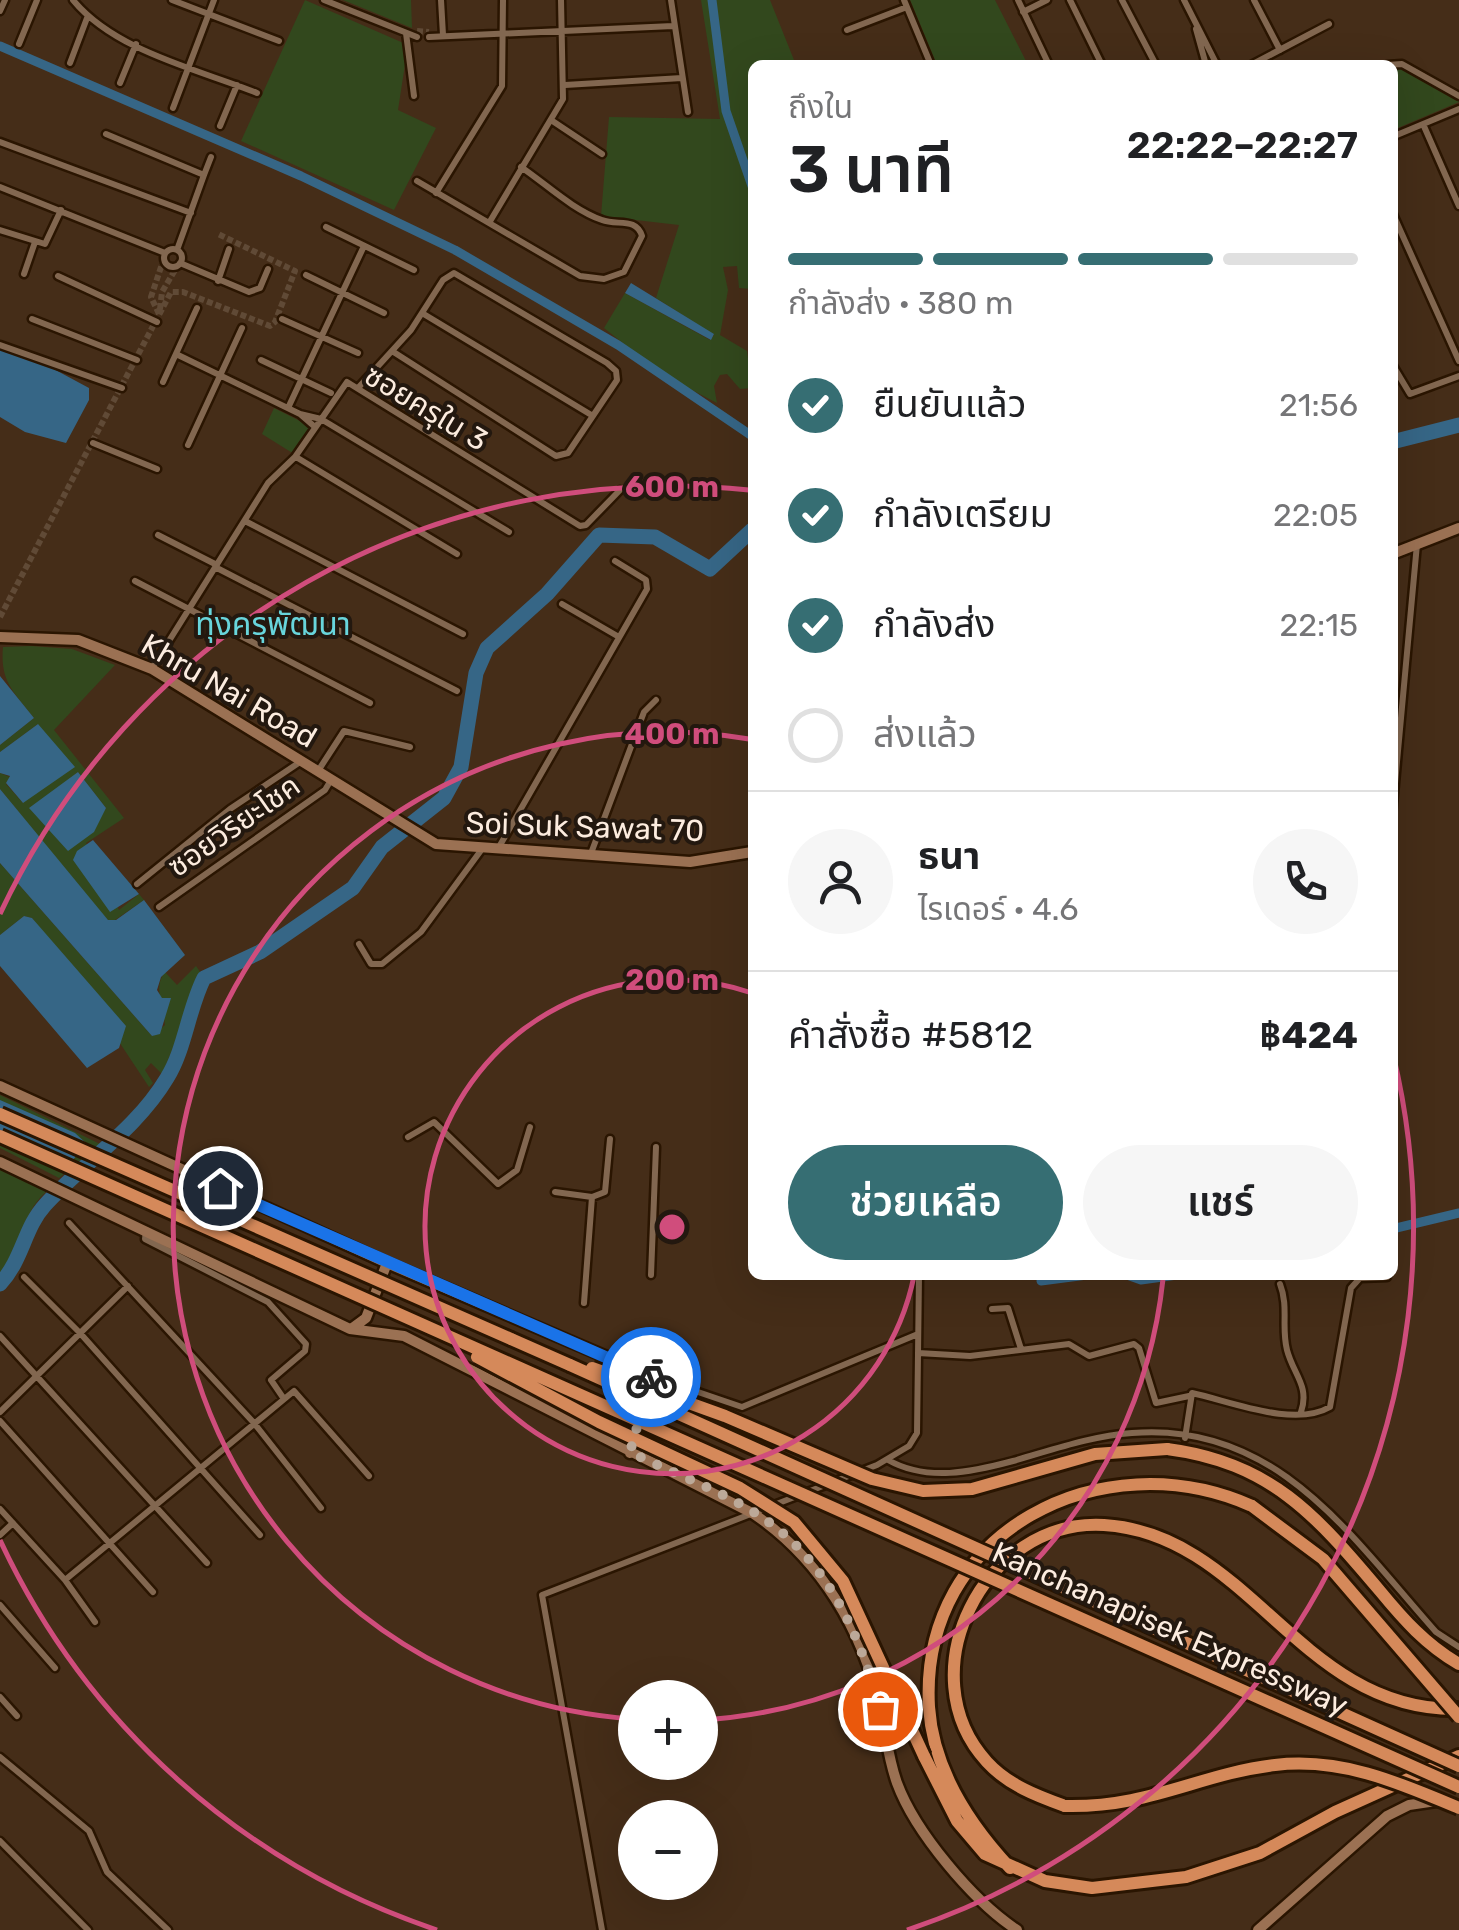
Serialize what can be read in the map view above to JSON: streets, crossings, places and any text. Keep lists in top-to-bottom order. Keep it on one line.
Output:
{"streets":{"highway":["Kanchanapisek Expressway"],"main road":["Khru Nai Road","Soi Suk Sawat 70"],"street":["ซอยครุใน 3","ซอยวิริยะโชค"]},"crossings":[["ซอยครุใน 3","Khru Nai Road"],["Khru Nai Road","ซอยวิริยะโชค"],["Khru Nai Road","Soi Suk Sawat 70"]],"districts":["ทุ่งครุพัฒนา"],"page":{"heading":["3 นาที","ถึงใน","22:22–22:27"],"panel":["ธนา","ไรเดอร์ · 4.6","คำสั่งซื้อ #5812","฿424"],"bar":"กำลังส่ง · 380 m","list":[["ยืนยันแล้ว","21:56"],["กำลังเตรียม","22:05"],["กำลังส่ง","22:15"],"ส่งแล้ว"],"buttons":["ช่วยเหลือ","แชร์"],"map_buttons":["+","−"]},"rings":["600 m","400 m","200 m"]}
